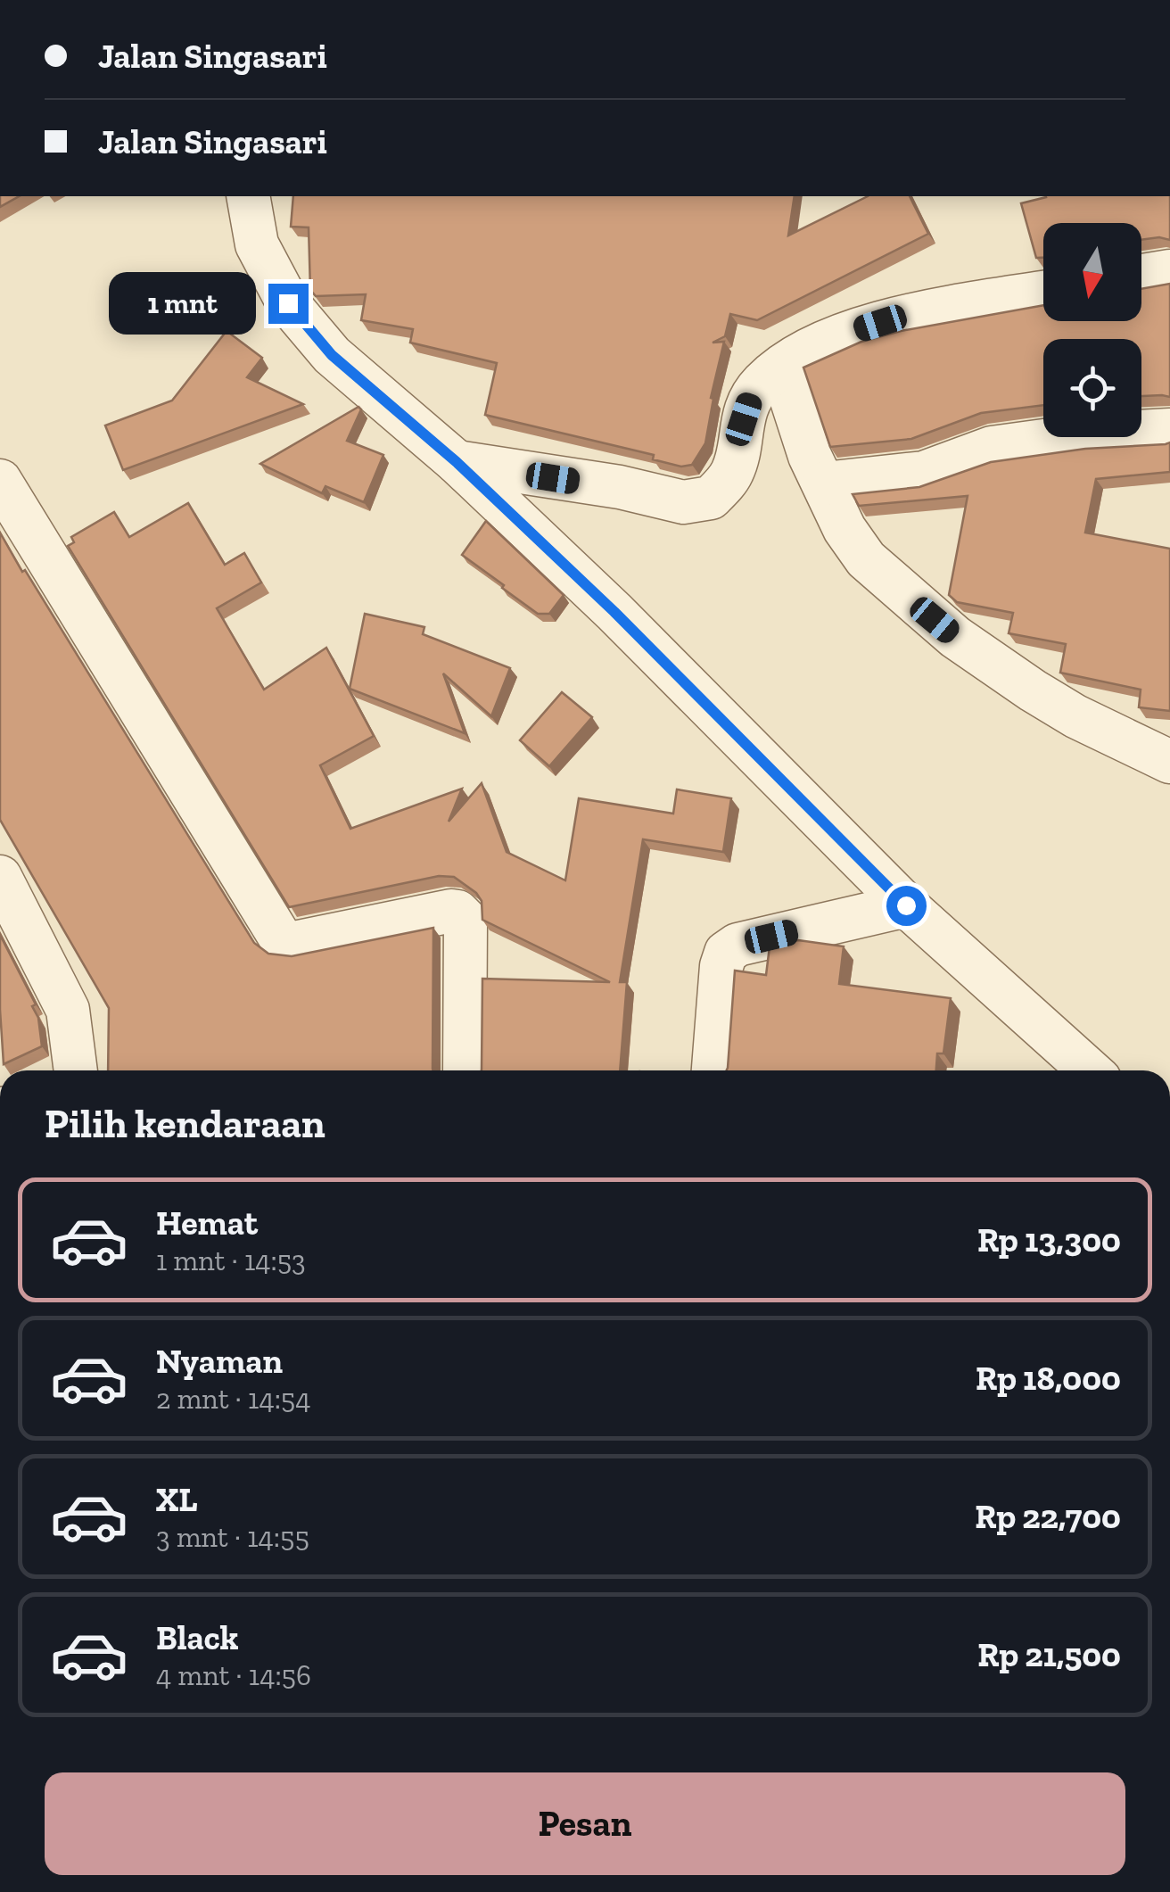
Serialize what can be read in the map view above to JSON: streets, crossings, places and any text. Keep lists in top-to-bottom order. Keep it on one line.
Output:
{"north":"bottom","page":{"banner":["Jalan Singasari","Jalan Singasari"],"bubble":"1 mnt","heading":"Pilih kendaraan","list":[{"name":"Hemat","note":"1 mnt · 14:53","value":"Rp 13,300"},{"name":"Nyaman","note":"2 mnt · 14:54","value":"Rp 18,000"},{"name":"XL","note":"3 mnt · 14:55","value":"Rp 22,700"},{"name":"Black","note":"4 mnt · 14:56","value":"Rp 21,500"}],"buttons":"Pesan"}}
